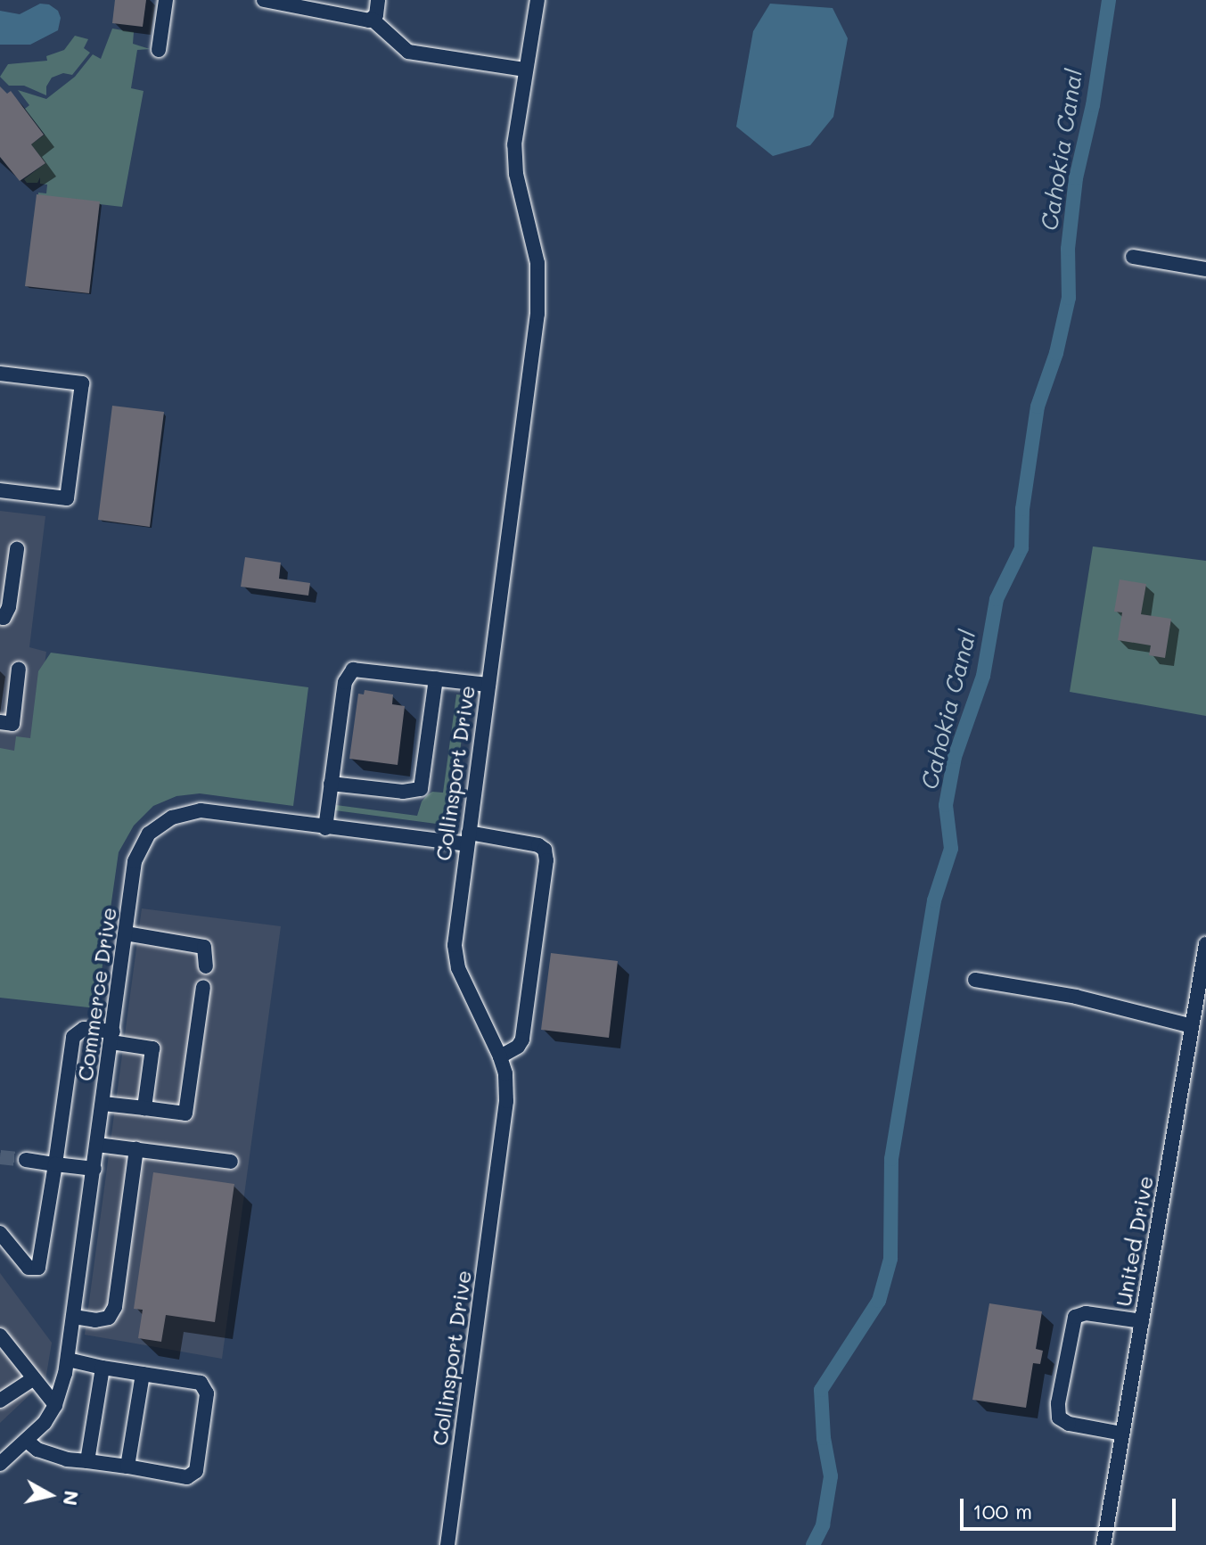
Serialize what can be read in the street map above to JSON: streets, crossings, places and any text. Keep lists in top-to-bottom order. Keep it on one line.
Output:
{"streets":{"street":["Collinsport Drive","Commerce Drive","United Drive"]},"crossings":[["Collinsport Drive","Commerce Drive"]],"water":["Cahokia Canal"],"scale_bar":"100 m","north":"right"}
